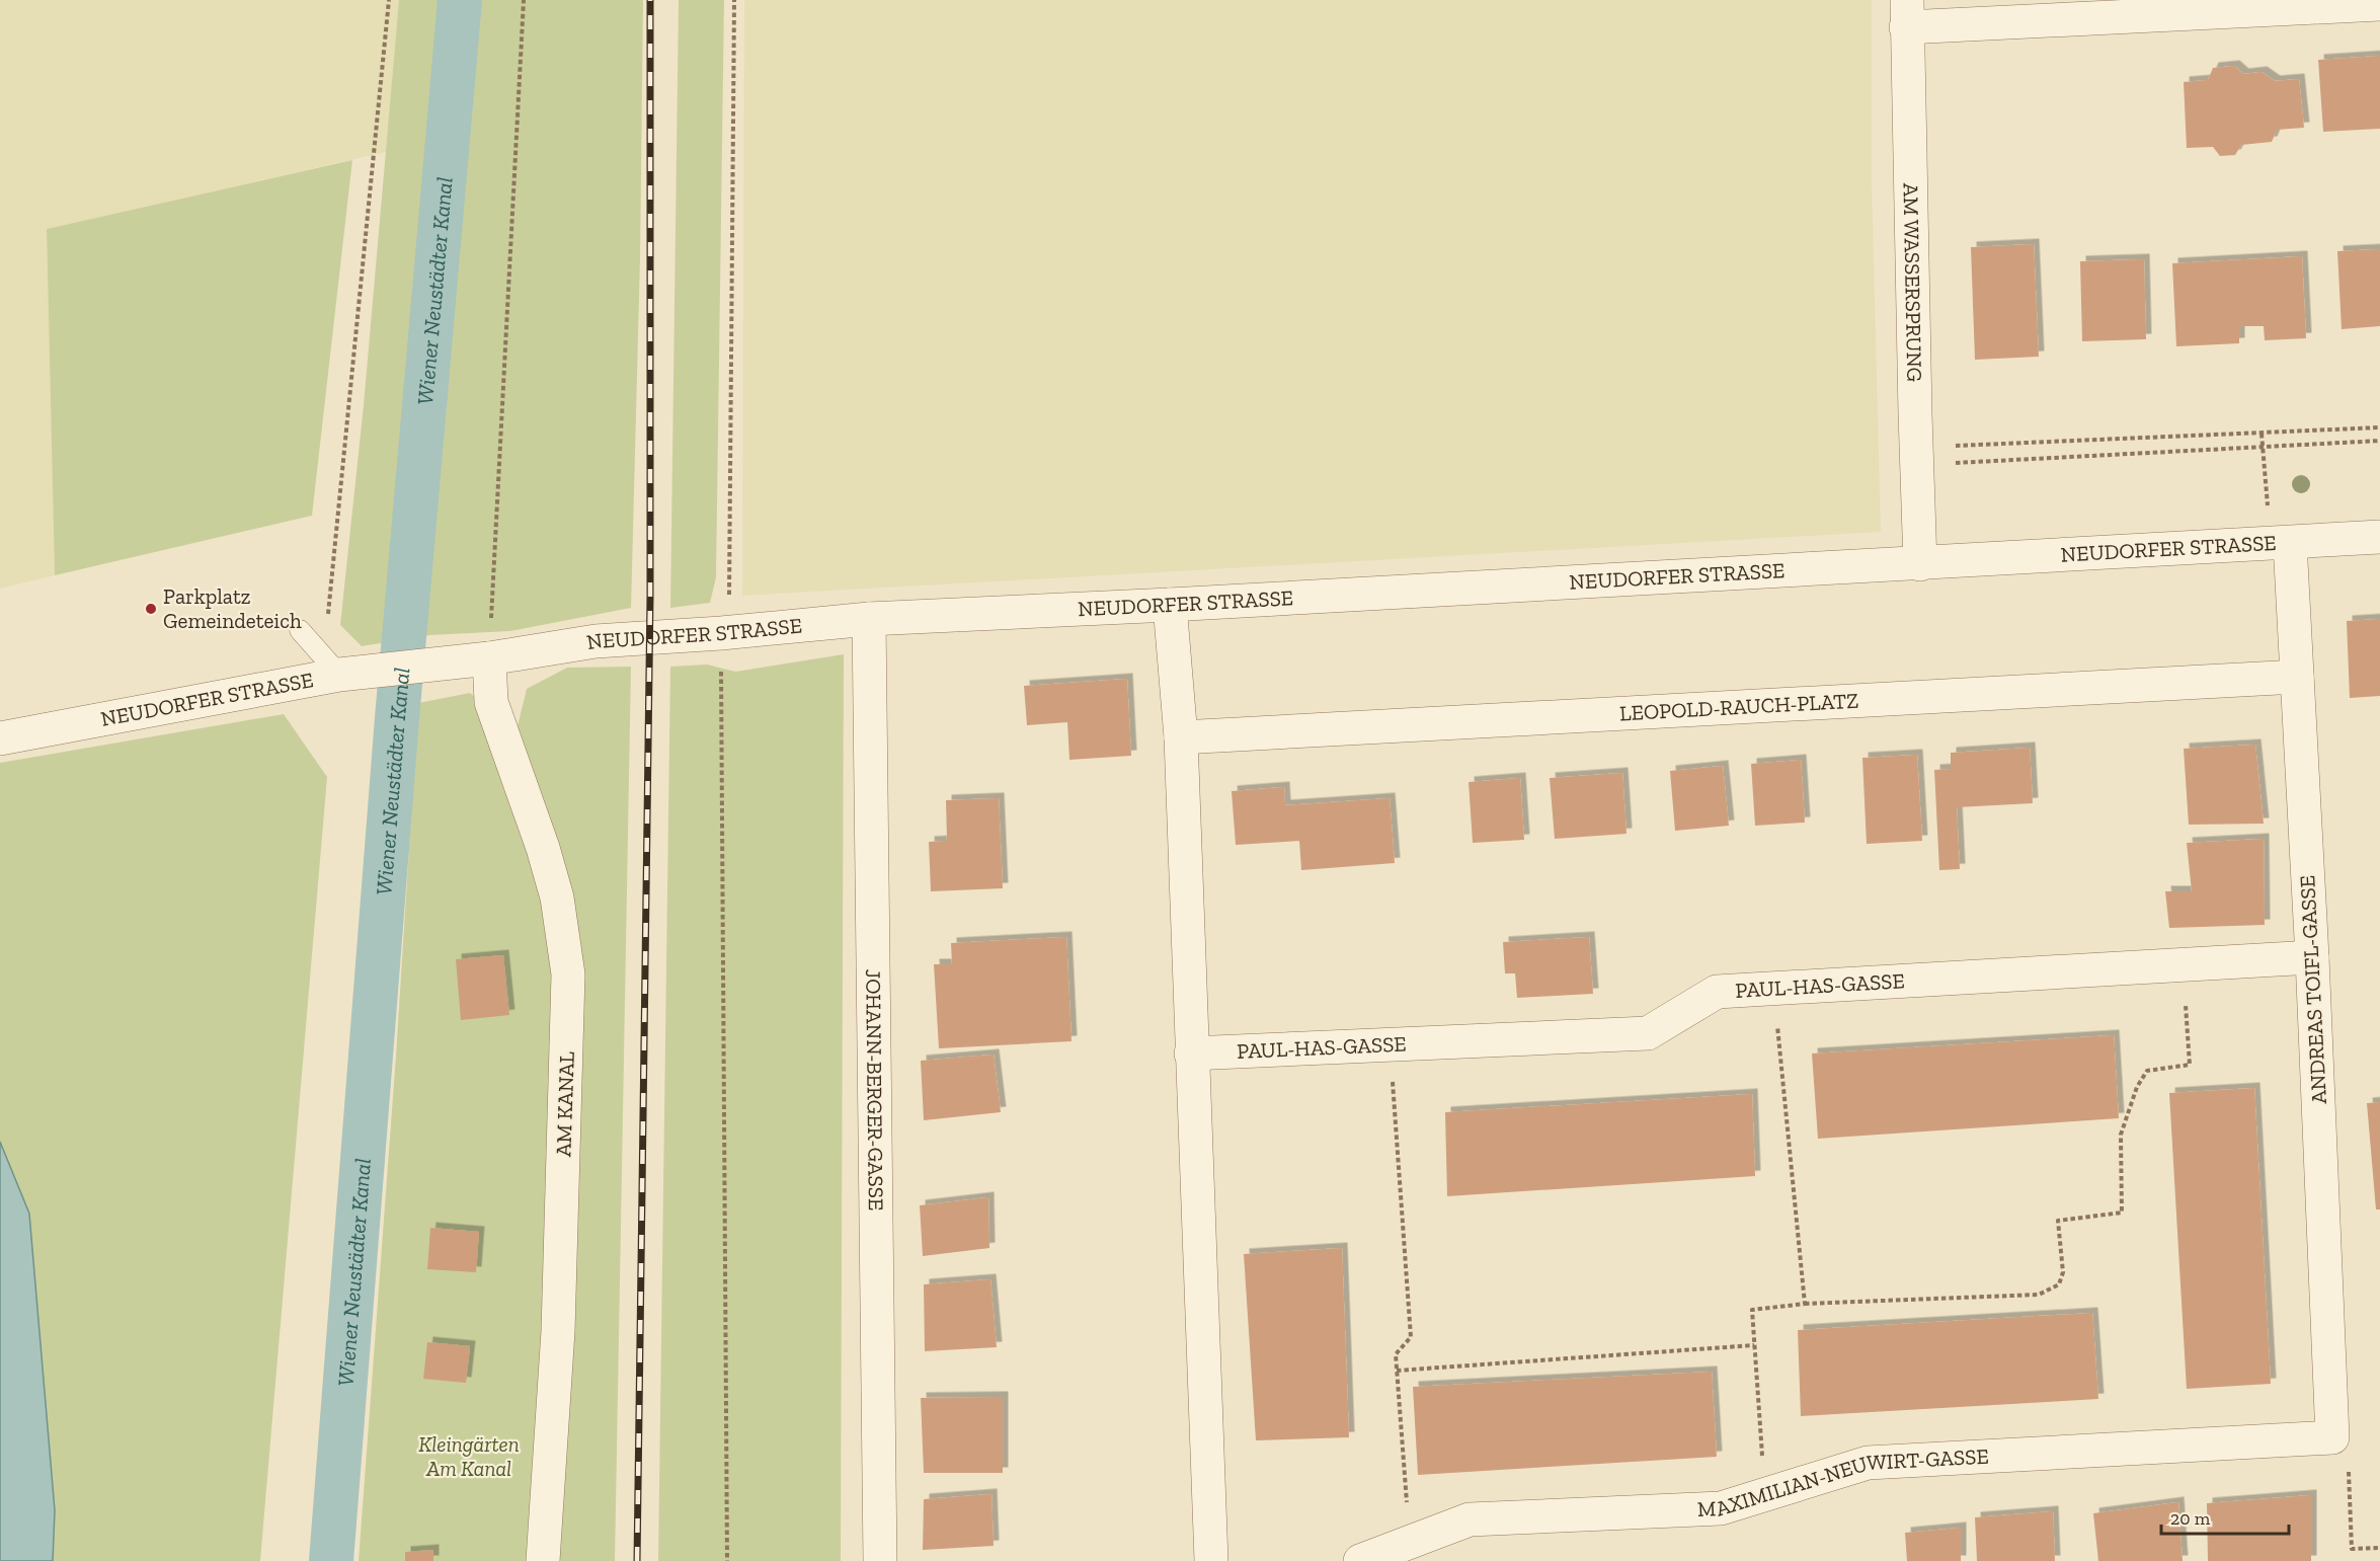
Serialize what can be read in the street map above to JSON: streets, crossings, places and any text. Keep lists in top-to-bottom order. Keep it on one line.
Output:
{"streets":{"street":["AM WASSERSPRUNG","NEUDORFER STRASSE","LEOPOLD-RAUCH-PLATZ","PAUL-HAS-GASSE","ANDREAS TOIFL-GASSE","JOHANN-BERGER-GASSE","AM KANAL","MAXIMILIAN-NEUWIRT-GASSE"]},"crossings":[["AM WASSERSPRUNG","NEUDORFER STRASSE"],["NEUDORFER STRASSE","ANDREAS TOIFL-GASSE"],["NEUDORFER STRASSE","JOHANN-BERGER-GASSE"],["NEUDORFER STRASSE","AM KANAL"],["LEOPOLD-RAUCH-PLATZ","ANDREAS TOIFL-GASSE"],["PAUL-HAS-GASSE","ANDREAS TOIFL-GASSE"],["ANDREAS TOIFL-GASSE","MAXIMILIAN-NEUWIRT-GASSE"]],"water":["Wiener Neustädter Kanal"],"parks":["Kleingärten Am Kanal"],"places":["Parkplatz Gemeindeteich"],"scale_bar":"20 m"}
